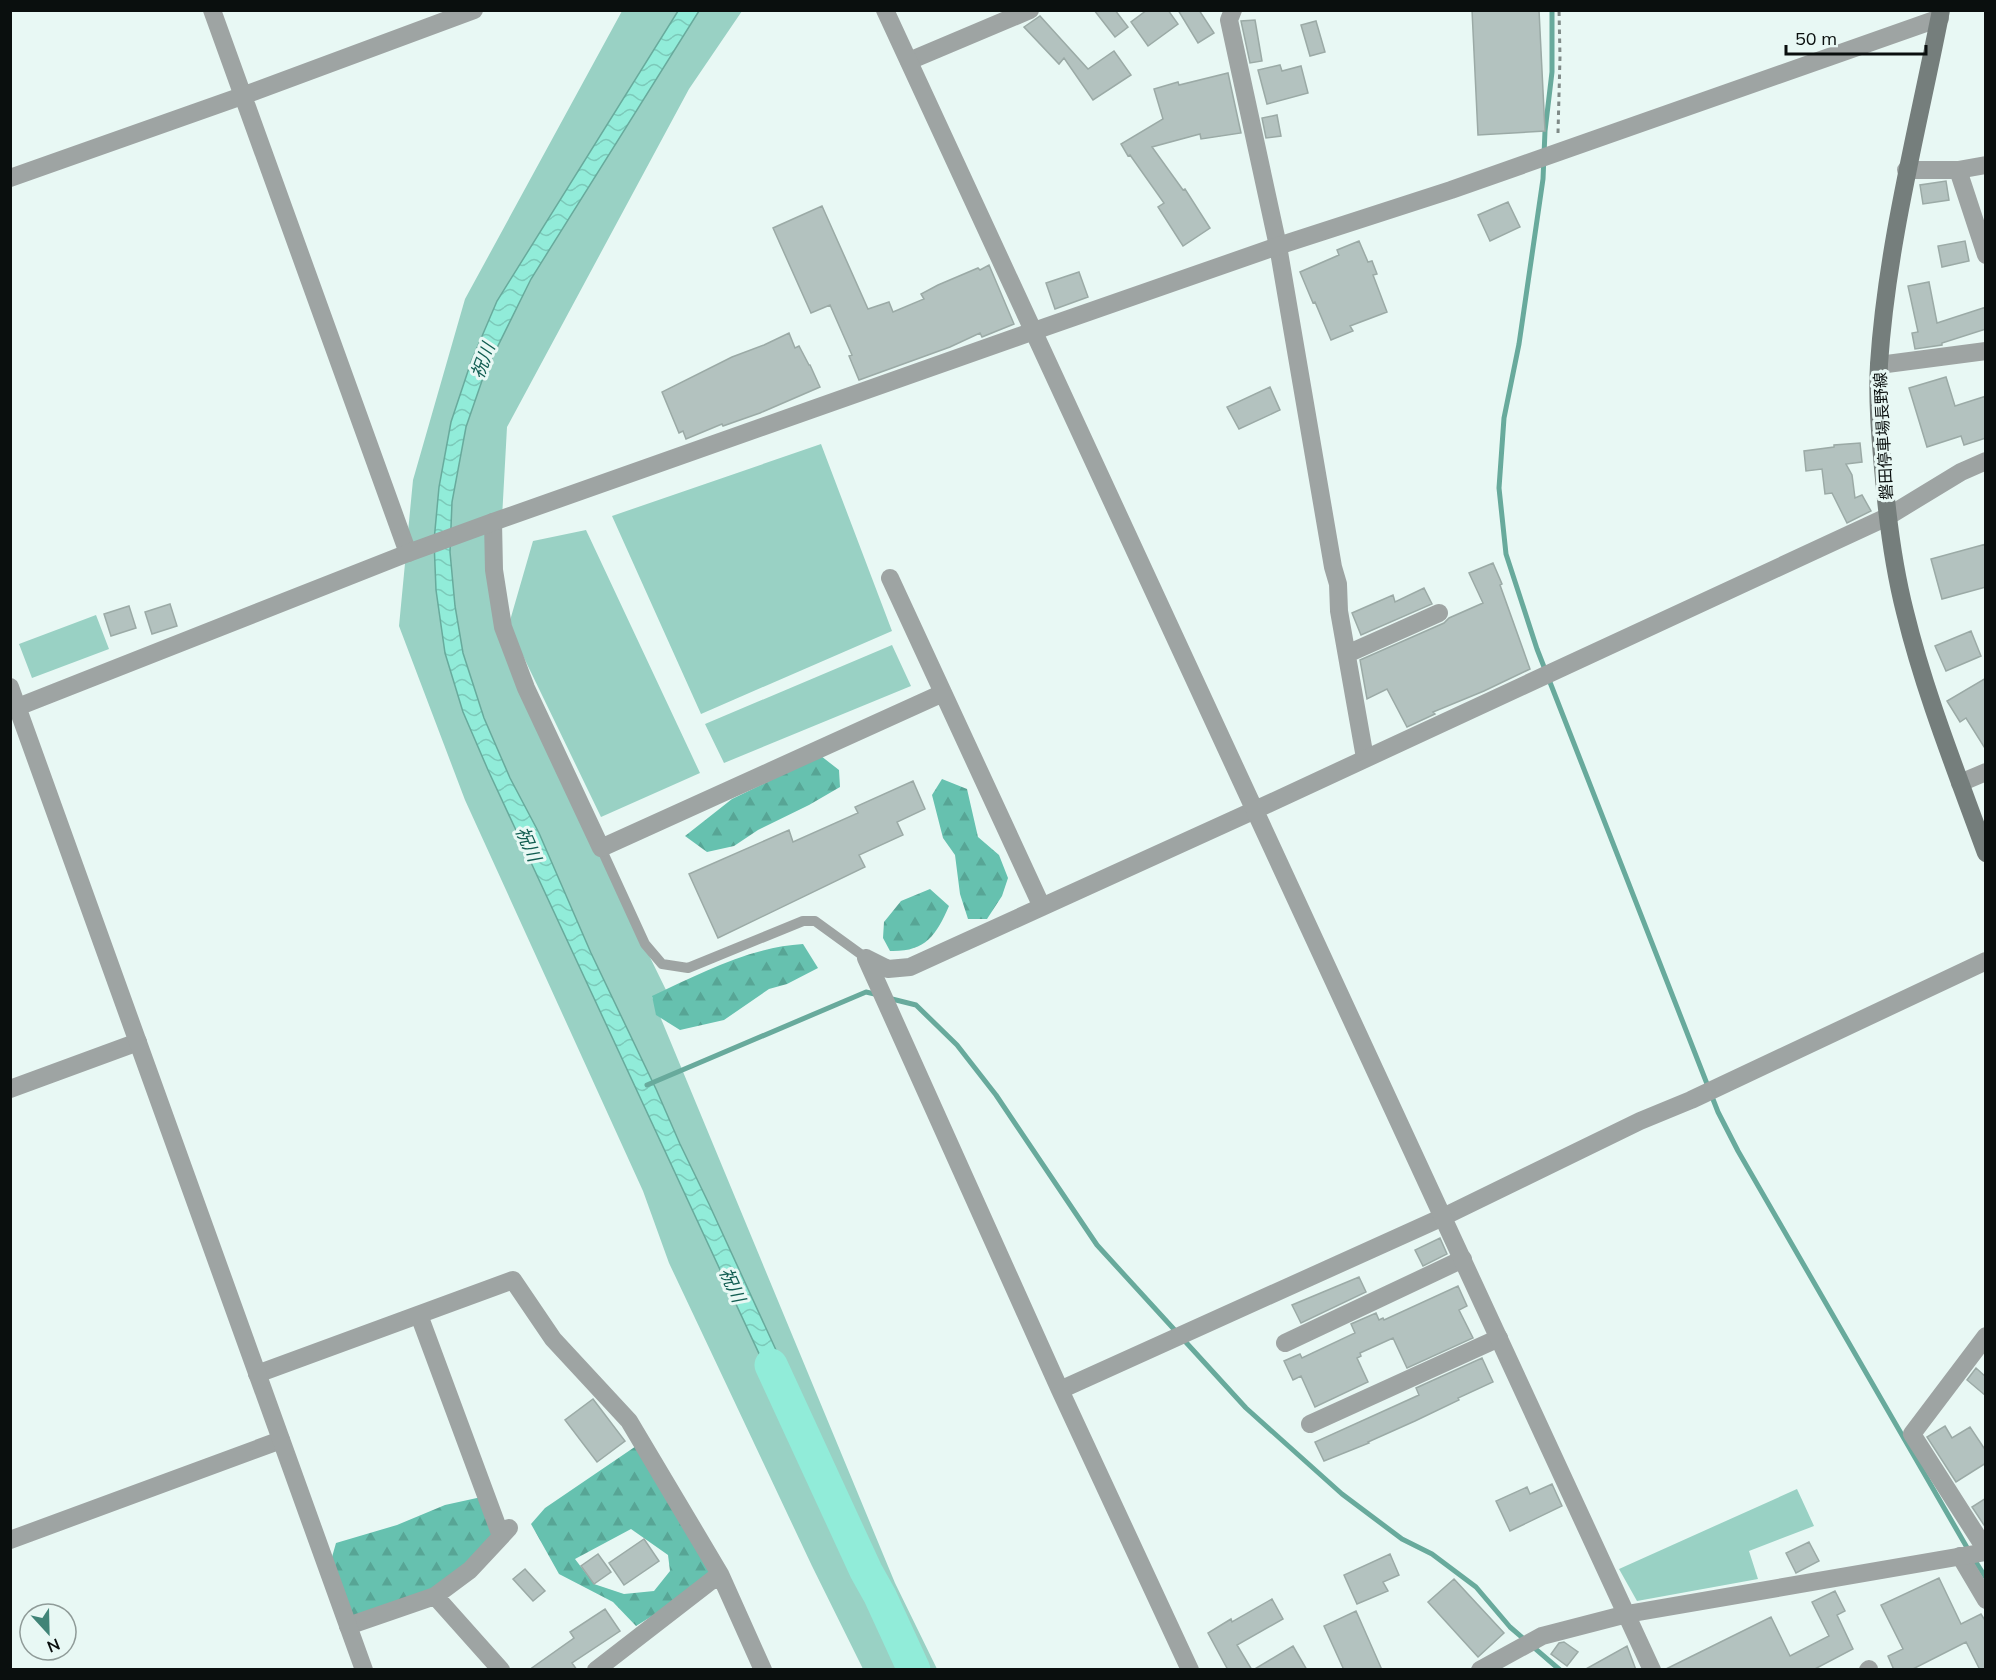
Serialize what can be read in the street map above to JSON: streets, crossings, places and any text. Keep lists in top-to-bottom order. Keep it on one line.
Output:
{"streets":{"main road":["磐田停車場長野線"]},"water":["祝川"],"scale_bar":"50 m","north":"bottom"}
